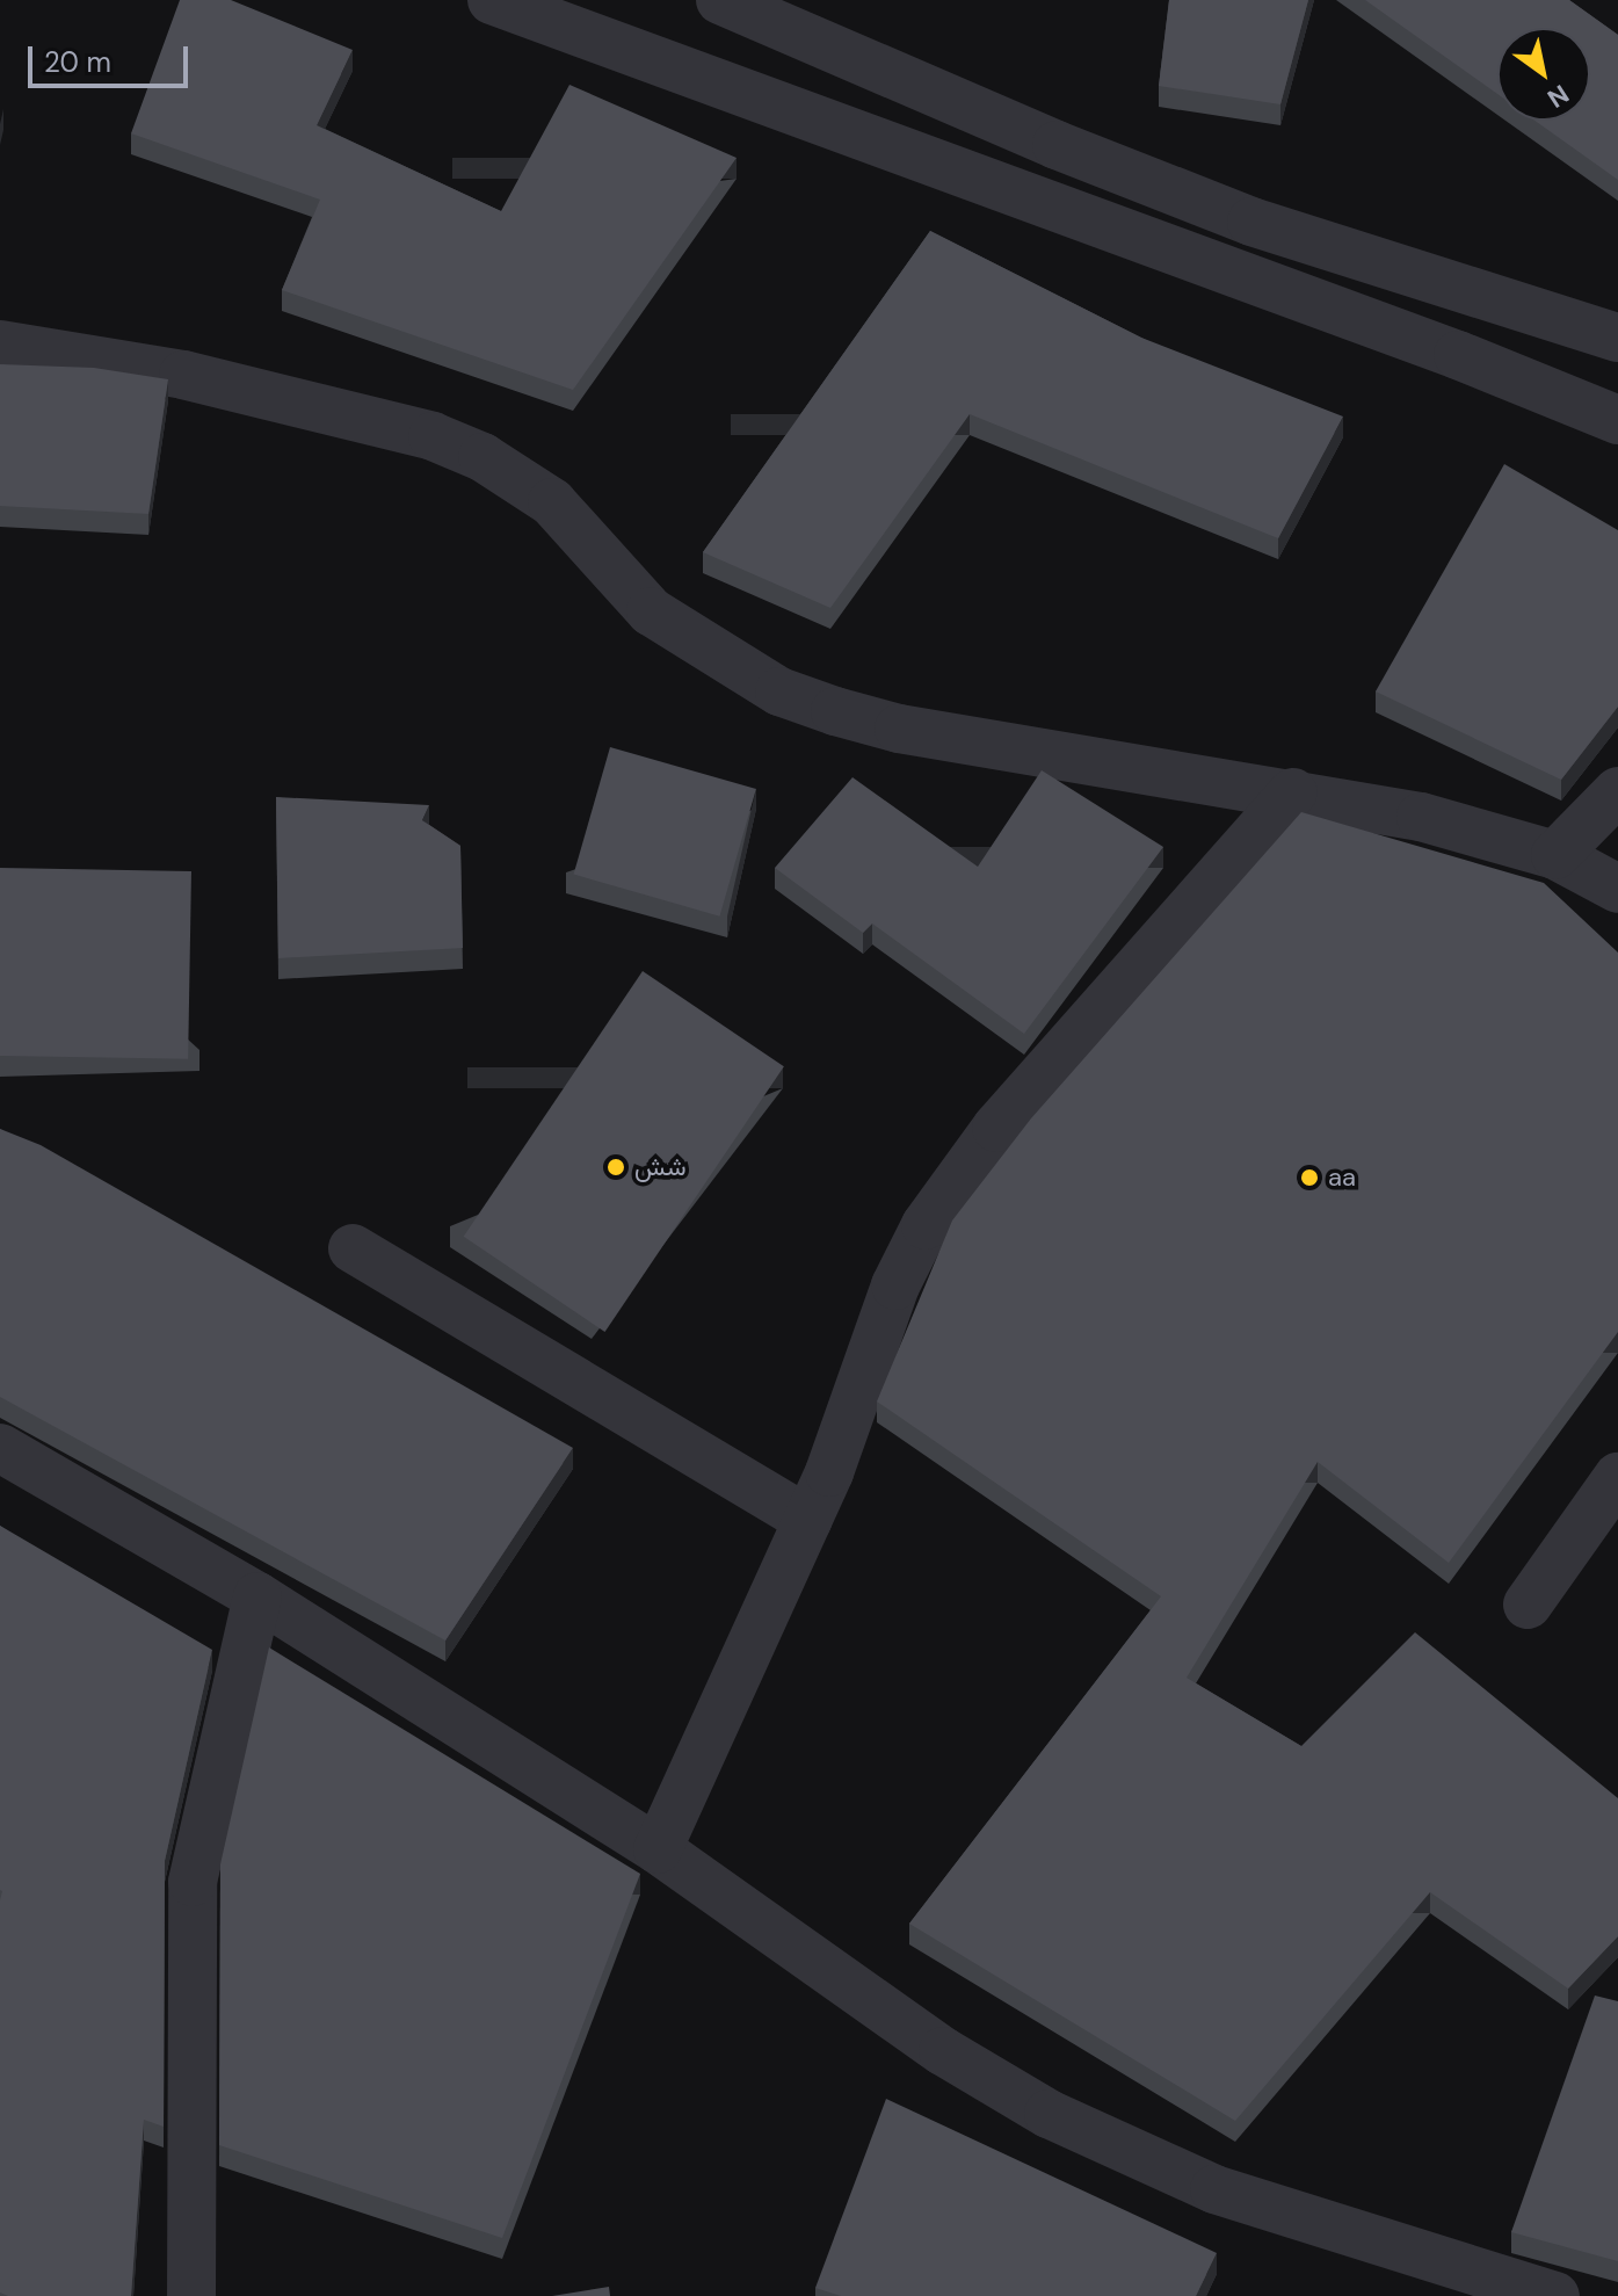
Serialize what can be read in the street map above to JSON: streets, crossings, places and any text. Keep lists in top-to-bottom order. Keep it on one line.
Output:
{"places":["شش","aa"],"scale_bar":"20 m","north":"bottom right"}
